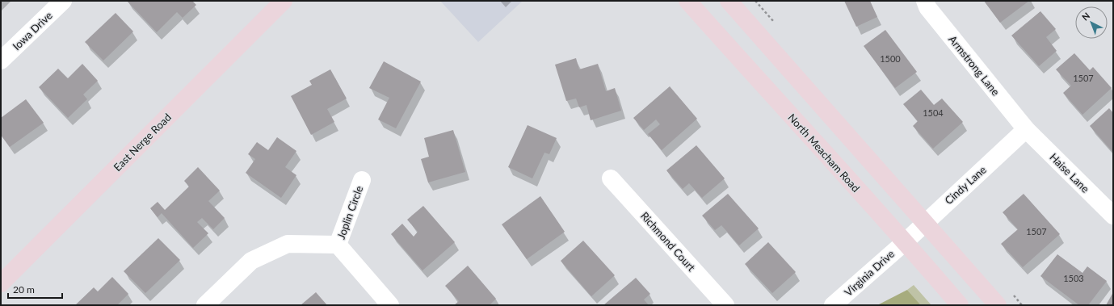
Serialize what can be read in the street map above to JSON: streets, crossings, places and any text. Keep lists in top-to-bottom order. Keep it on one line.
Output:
{"streets":{"main road":["East Nerge Road","North Meacham Road"],"street":["Iowa Drive","Armstrong Lane","Haise Lane","Cindy Lane","Joplin Circle","Richmond Court","Virginia Drive"]},"crossings":[["Armstrong Lane","Haise Lane"],["Armstrong Lane","Cindy Lane"],["North Meacham Road","Cindy Lane"],["North Meacham Road","Virginia Drive"],["Haise Lane","Cindy Lane"],["Cindy Lane","Virginia Drive"]],"house_numbers":["1500","1507","1504","1507","1503"],"scale_bar":"20 m","north":"top left"}
